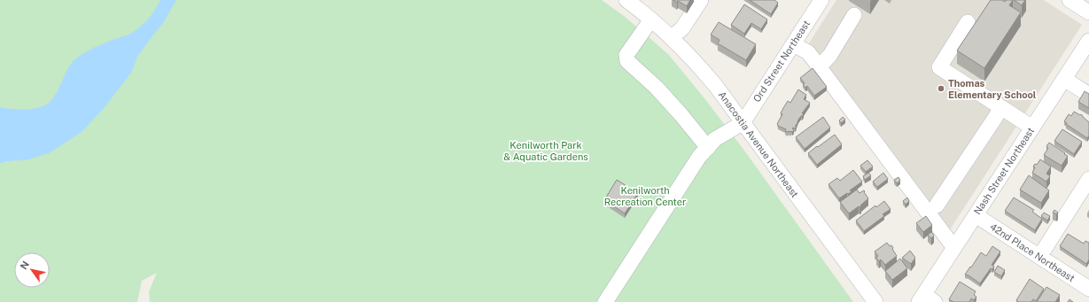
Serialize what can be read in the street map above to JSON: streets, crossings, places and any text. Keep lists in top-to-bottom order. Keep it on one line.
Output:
{"streets":{"street":["Ord Street Northeast","Anacostia Avenue Northeast","Nash Street Northeast","42nd Place Northeast"]},"crossings":[["Ord Street Northeast","Anacostia Avenue Northeast"],["Nash Street Northeast","42nd Place Northeast"]],"parks":["Kenilworth Park & Aquatic Gardens","Kenilworth Recreation Center"],"places":["Thomas Elementary School"],"north":"top left"}
